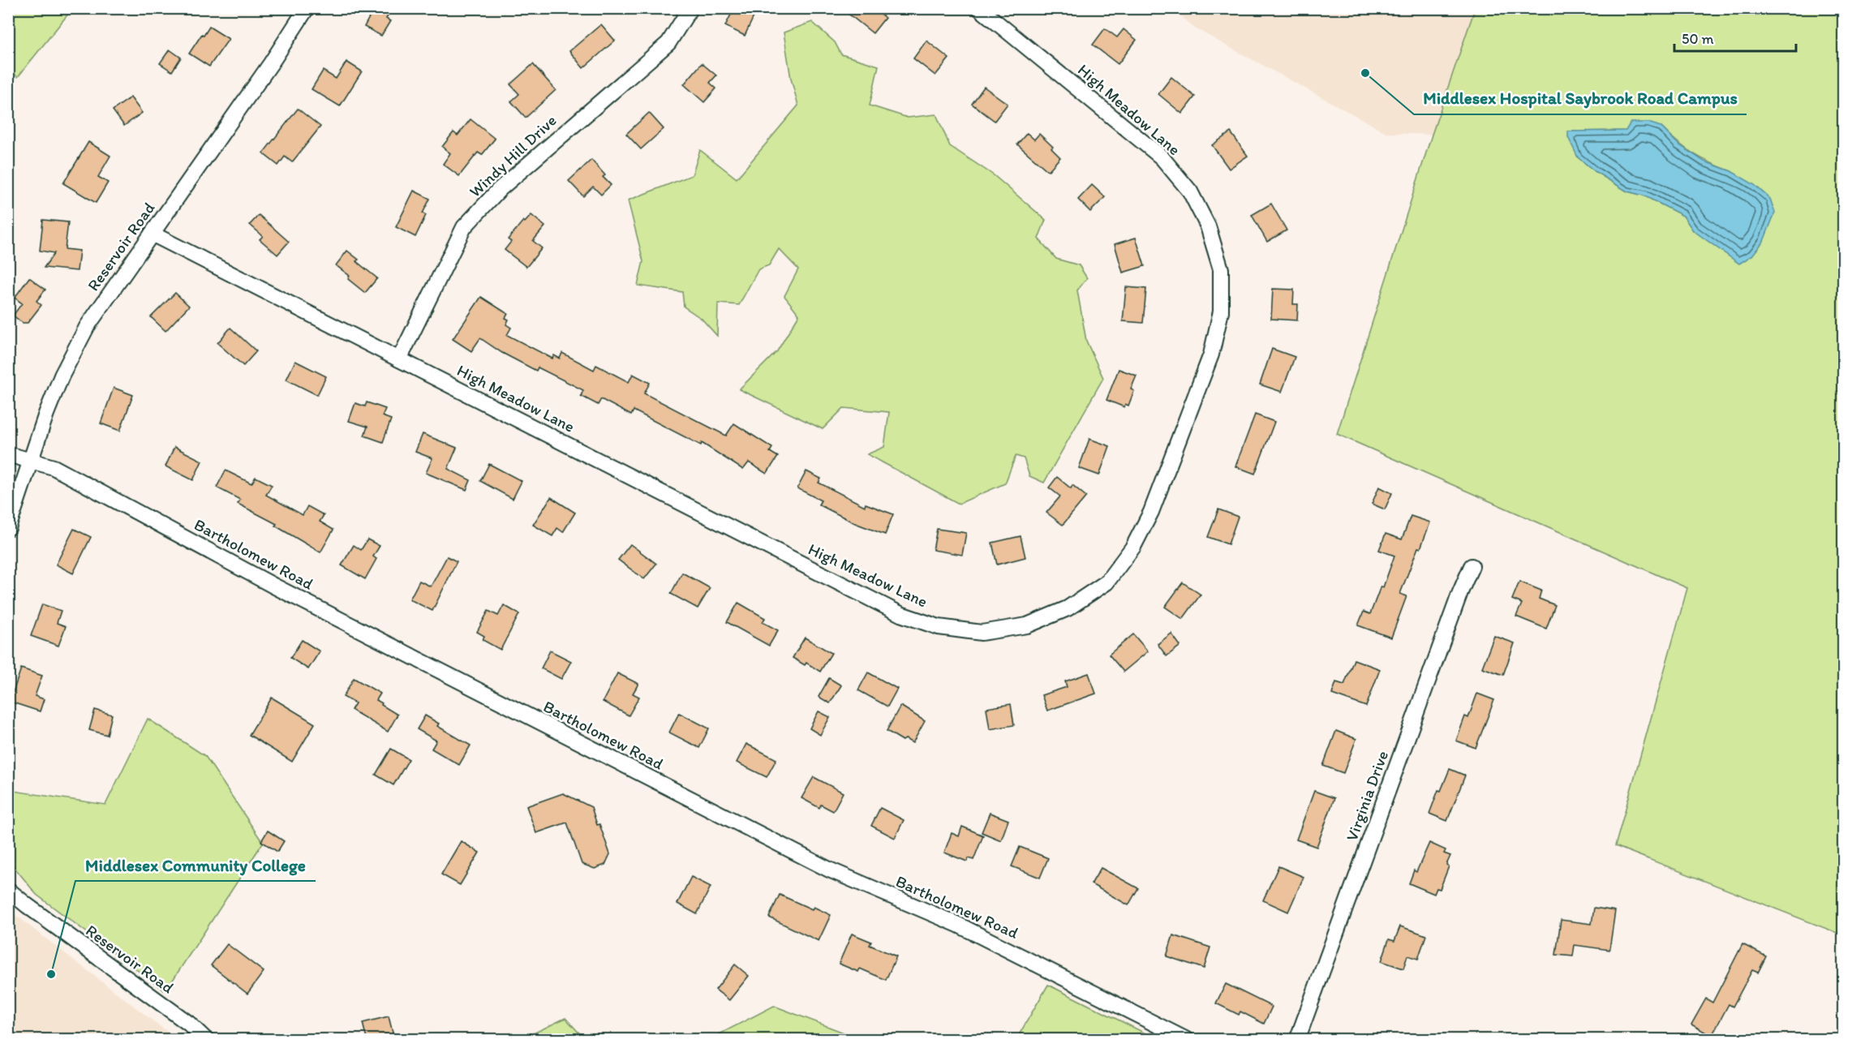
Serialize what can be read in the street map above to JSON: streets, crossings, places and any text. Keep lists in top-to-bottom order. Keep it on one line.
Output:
{"streets":{"street":["High Meadow Lane","Windy Hill Drive","Reservoir Road","Bartholomew Road","Virginia Drive"]},"crossings":[["High Meadow Lane","Windy Hill Drive"],["High Meadow Lane","Reservoir Road"],["Reservoir Road","Bartholomew Road"]],"places":["Middlesex Hospital Saybrook Road Campus","Middlesex Community College"],"scale_bar":"50 m"}
